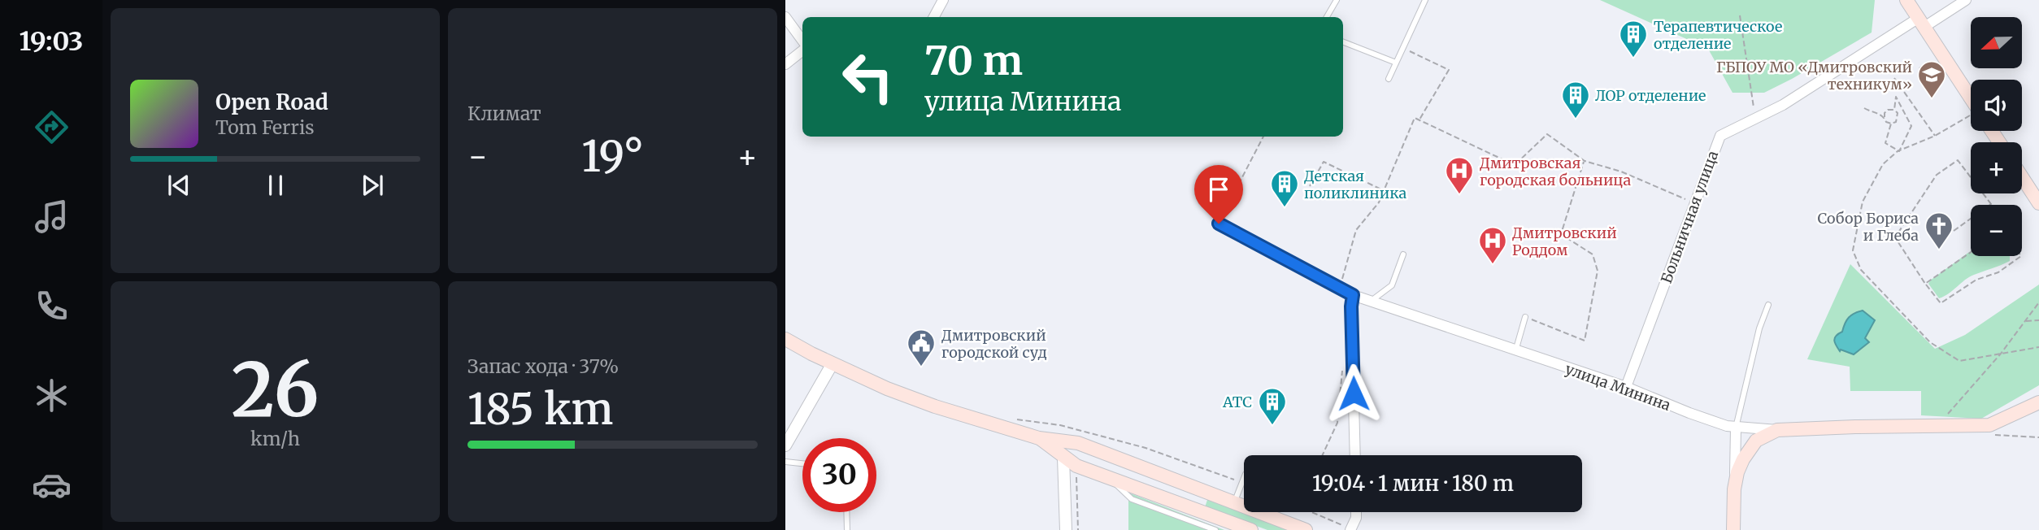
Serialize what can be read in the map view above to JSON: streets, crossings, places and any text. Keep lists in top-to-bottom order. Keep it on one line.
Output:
{"streets":{"main road":["улица Минина"],"street":["Больничная улица"]},"crossings":[["Больничная улица","улица Минина"]],"places":{"building":["Терапевтическое отделение","ЛОР отделение","Детская поликлиника","АТС"],"school or university":["ГБПОУ МО «Дмитровский техникум»"],"hospital":["Дмитровская городская больница","Дмитровский Роддом"],"church":["Собор Бориса и Глеба"],"public building":["Дмитровский городской суд"]},"north":"left","page":{"tabs":"19:03","tile":["Климат",["26","km/h"],["Запас хода · 37%","185 km"]],"map_buttons":["+","−"],"turn":["70 m","улица Минина"],"song":["Open Road","Tom Ferris"],"heat":["−","19°","+"],"limit":"30","trip":"19:04 · 1 мин · 180 m"}}
